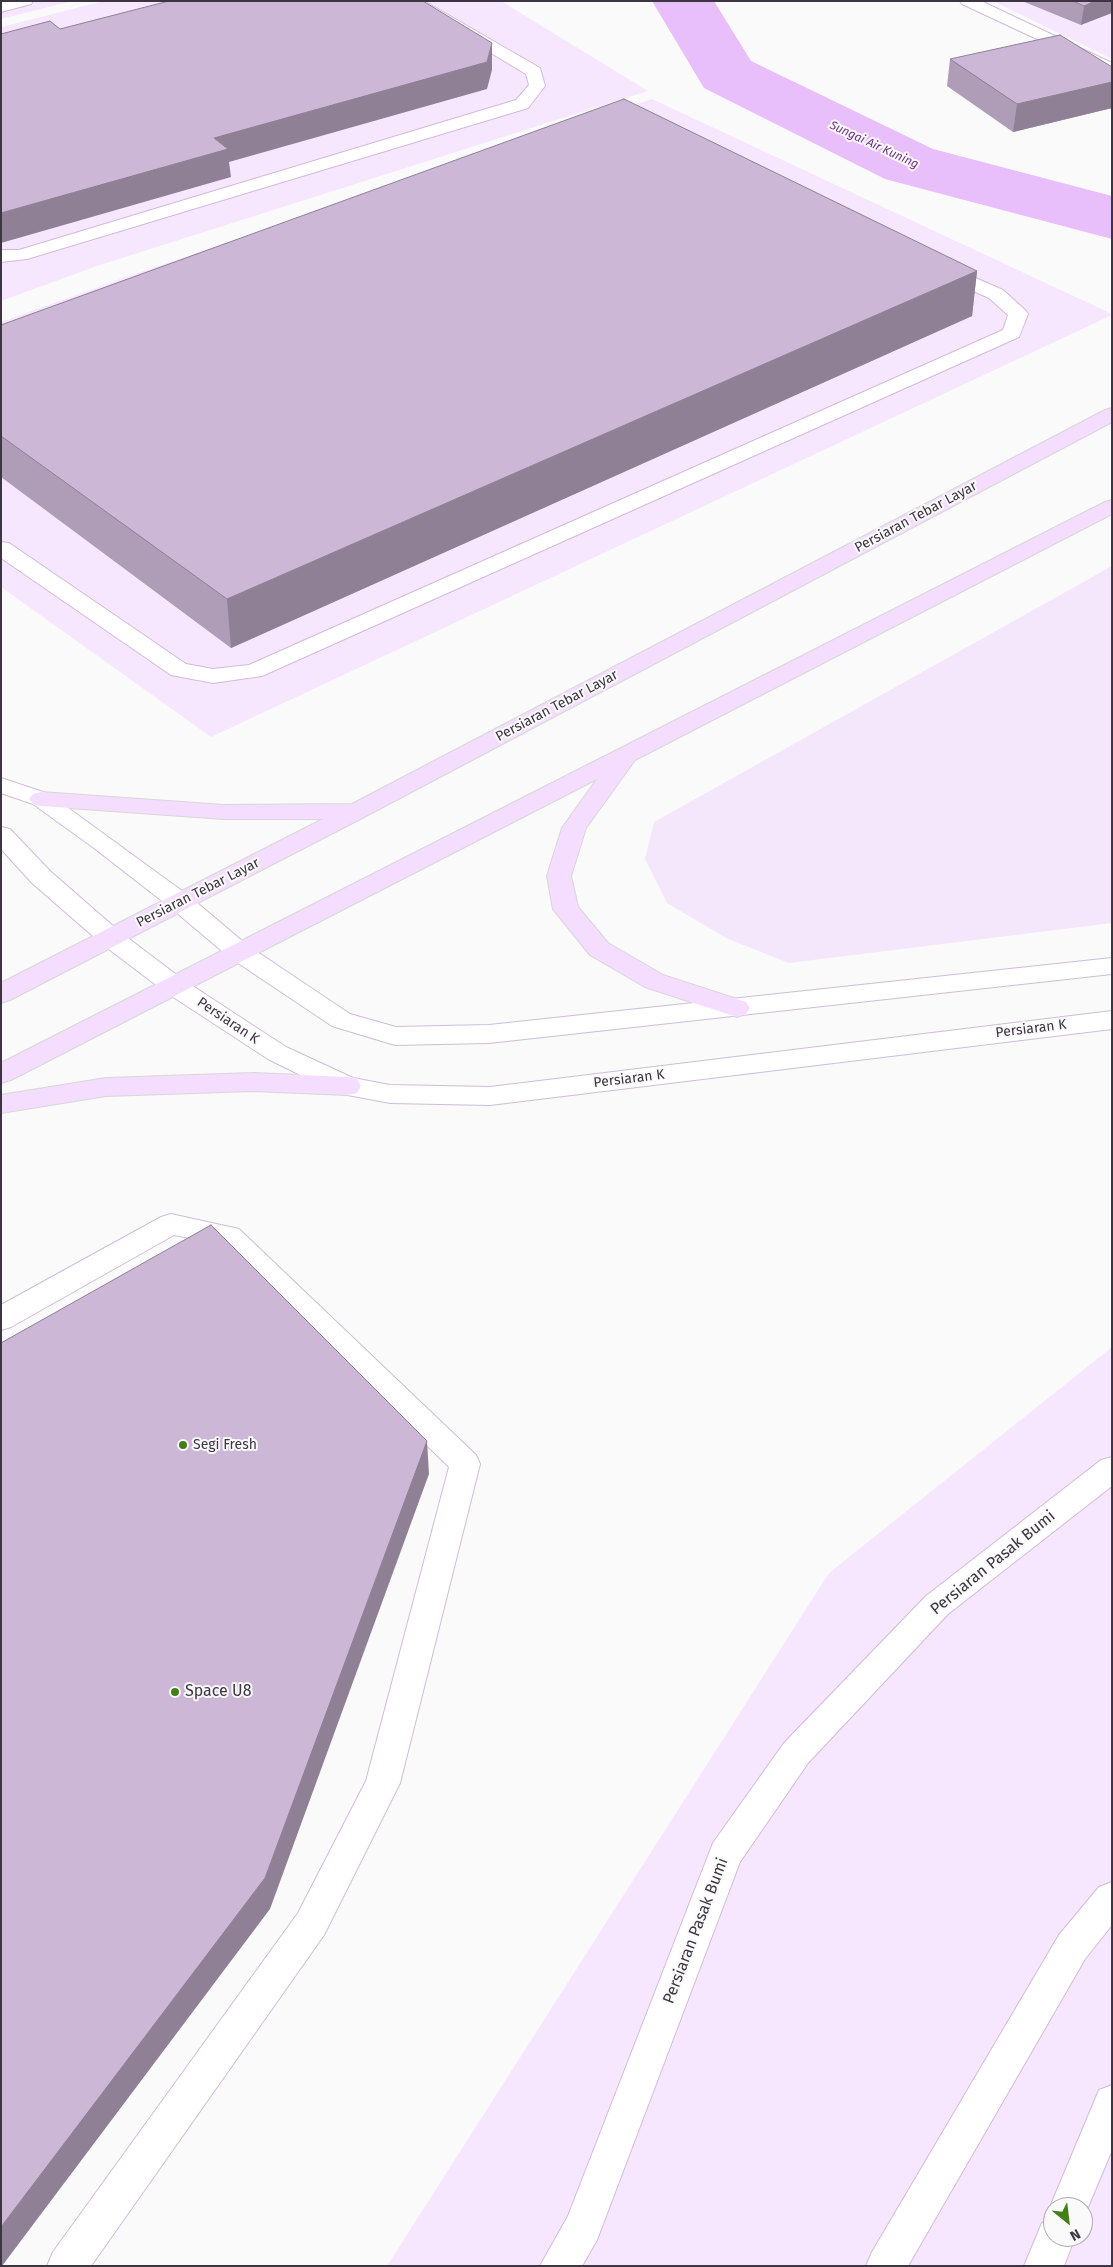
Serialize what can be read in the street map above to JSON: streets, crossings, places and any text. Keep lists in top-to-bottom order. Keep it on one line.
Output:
{"streets":{"main road":["Persiaran Tebar Layar"],"street":["Persiaran K","Persiaran Pasak Bumi"]},"crossings":[["Persiaran Tebar Layar","Persiaran K"]],"water":["Sungai Air Kuning"],"places":["Segi Fresh","Space U8"],"north":"bottom right"}
